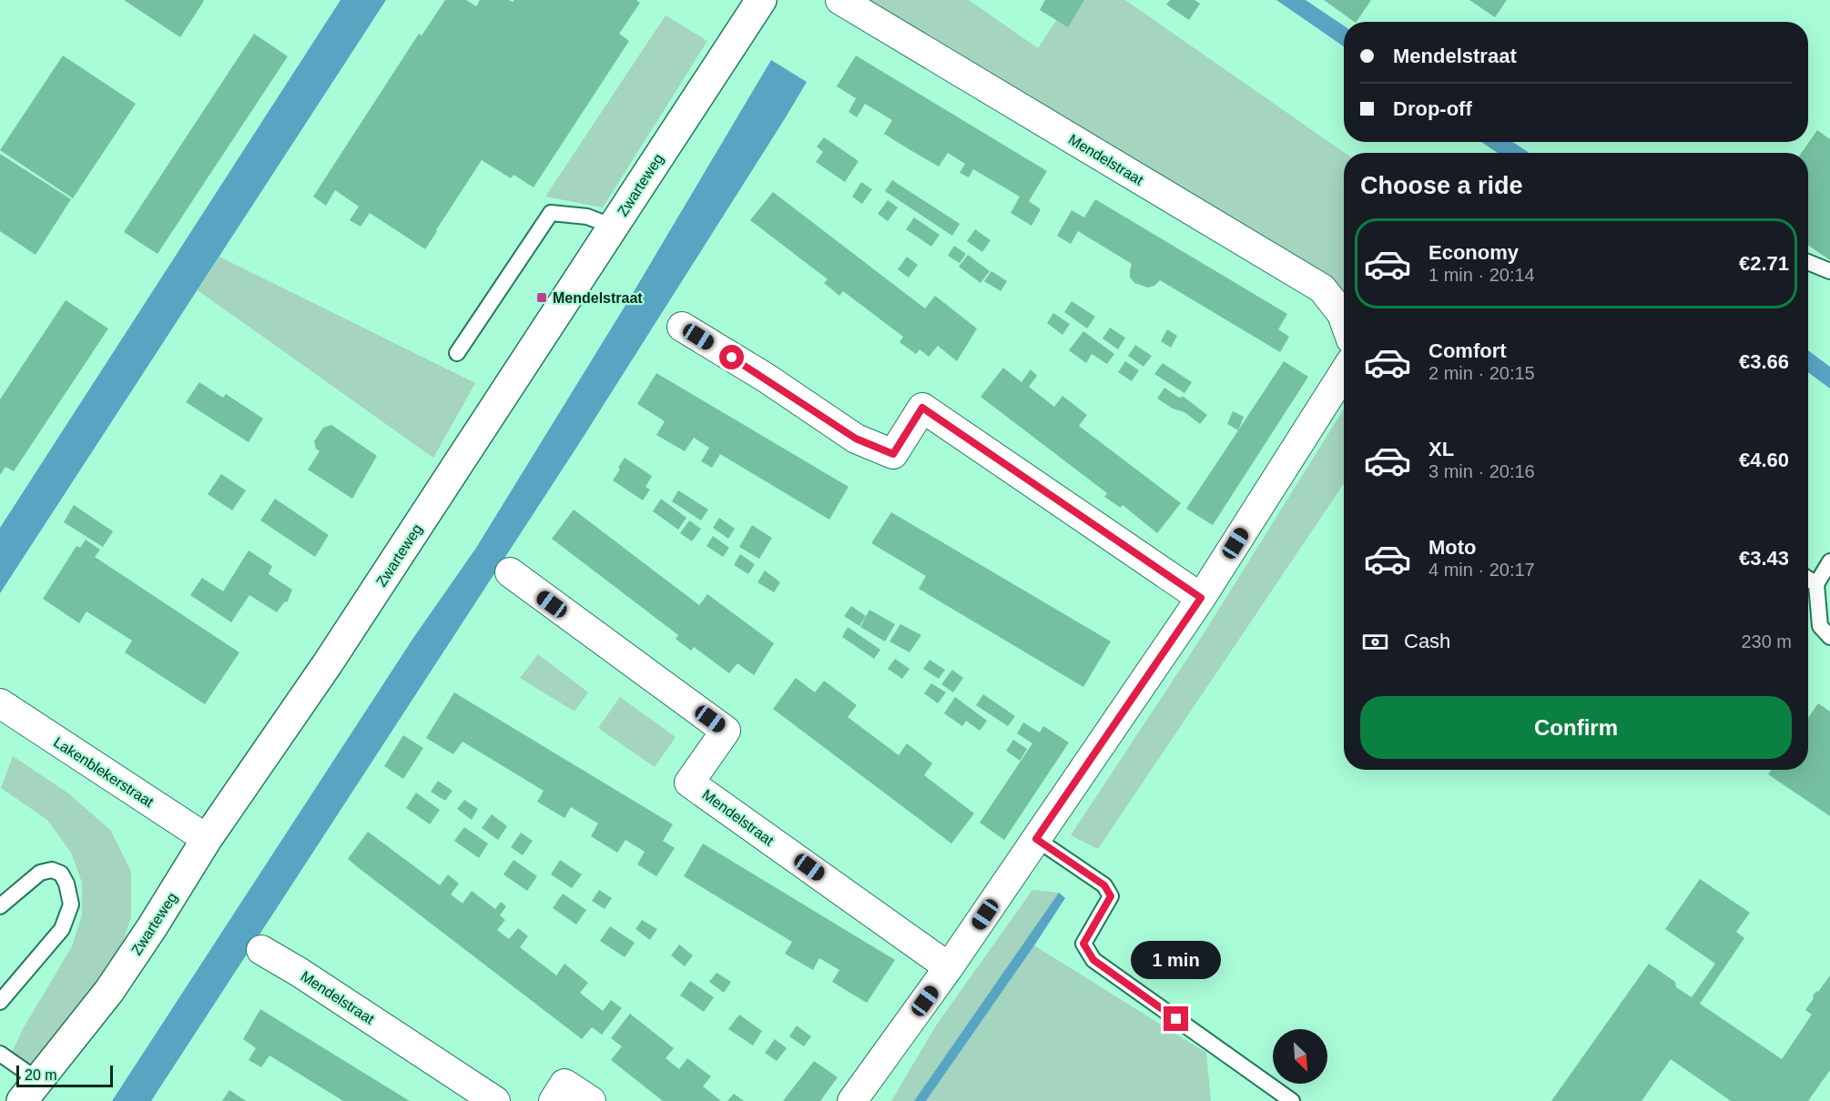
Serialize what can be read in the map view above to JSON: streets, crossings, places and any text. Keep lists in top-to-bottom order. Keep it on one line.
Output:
{"streets":{"street":["Mendelstraat","Zwarteweg","Lakenblekerstraat"]},"crossings":[["Zwarteweg","Lakenblekerstraat"]],"places":{"transit":["Mendelstraat"]},"scale_bar":"20 m","north":"bottom right","page":{"banner":["Mendelstraat","Drop-off"],"heading":"Choose a ride","list":[{"name":"Economy","note":"1 min · 20:14","value":"€2.71"},{"name":"Comfort","note":"2 min · 20:15","value":"€3.66"},{"name":"XL","note":"3 min · 20:16","value":"€4.60"},{"name":"Moto","note":"4 min · 20:17","value":"€3.43"}],"pay":["Cash","230 m"],"buttons":"Confirm","bubble":"1 min","scale":"20 m"}}
